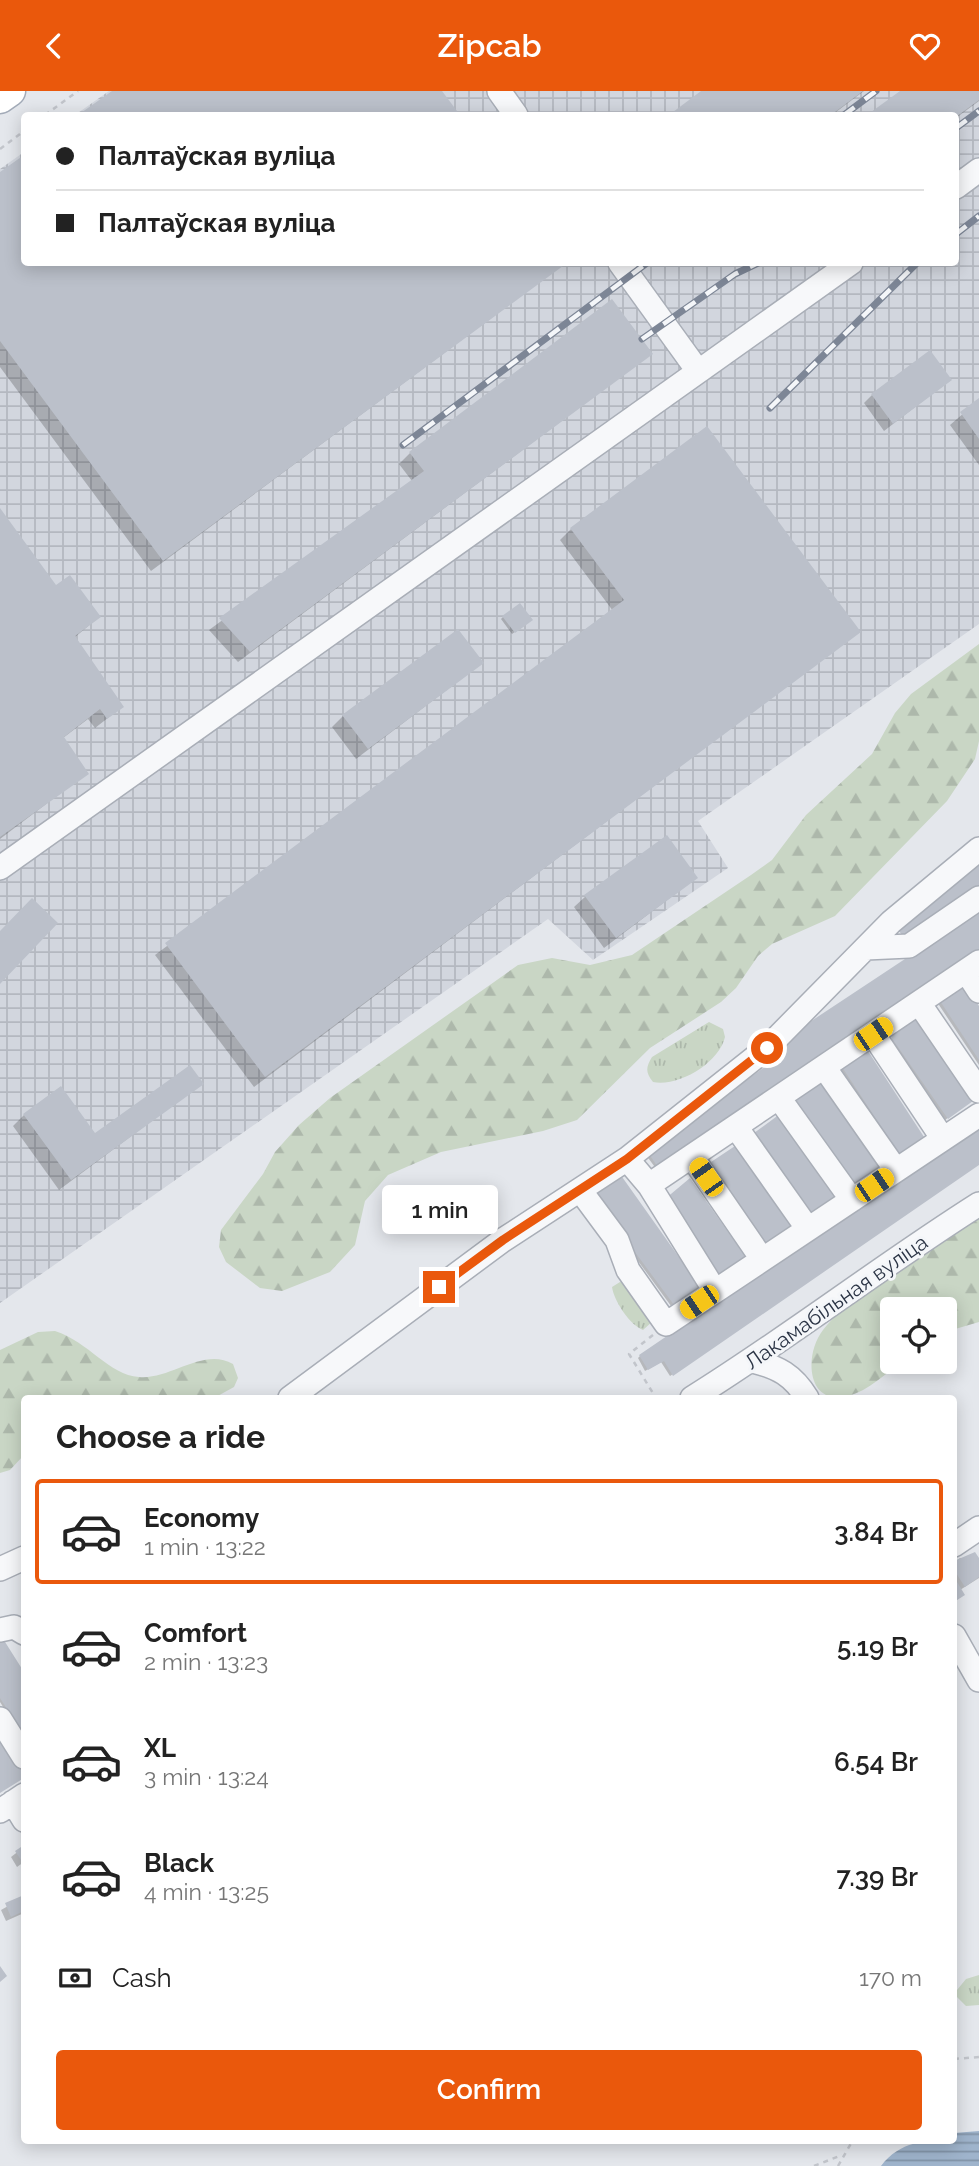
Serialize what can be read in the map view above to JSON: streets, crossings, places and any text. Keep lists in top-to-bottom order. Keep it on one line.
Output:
{"streets":{"street":["Лакамабільная вуліца"]},"page":{"header":"Zipcab","banner":["Палтаўская вуліца","Палтаўская вуліца"],"bubble":"1 min","heading":"Choose a ride","list":[{"name":"Economy","note":"1 min · 13:22","value":"3.84 Br"},{"name":"Comfort","note":"2 min · 13:23","value":"5.19 Br"},{"name":"XL","note":"3 min · 13:24","value":"6.54 Br"},{"name":"Black","note":"4 min · 13:25","value":"7.39 Br"}],"pay":["Cash","170 m"],"buttons":"Confirm"}}
